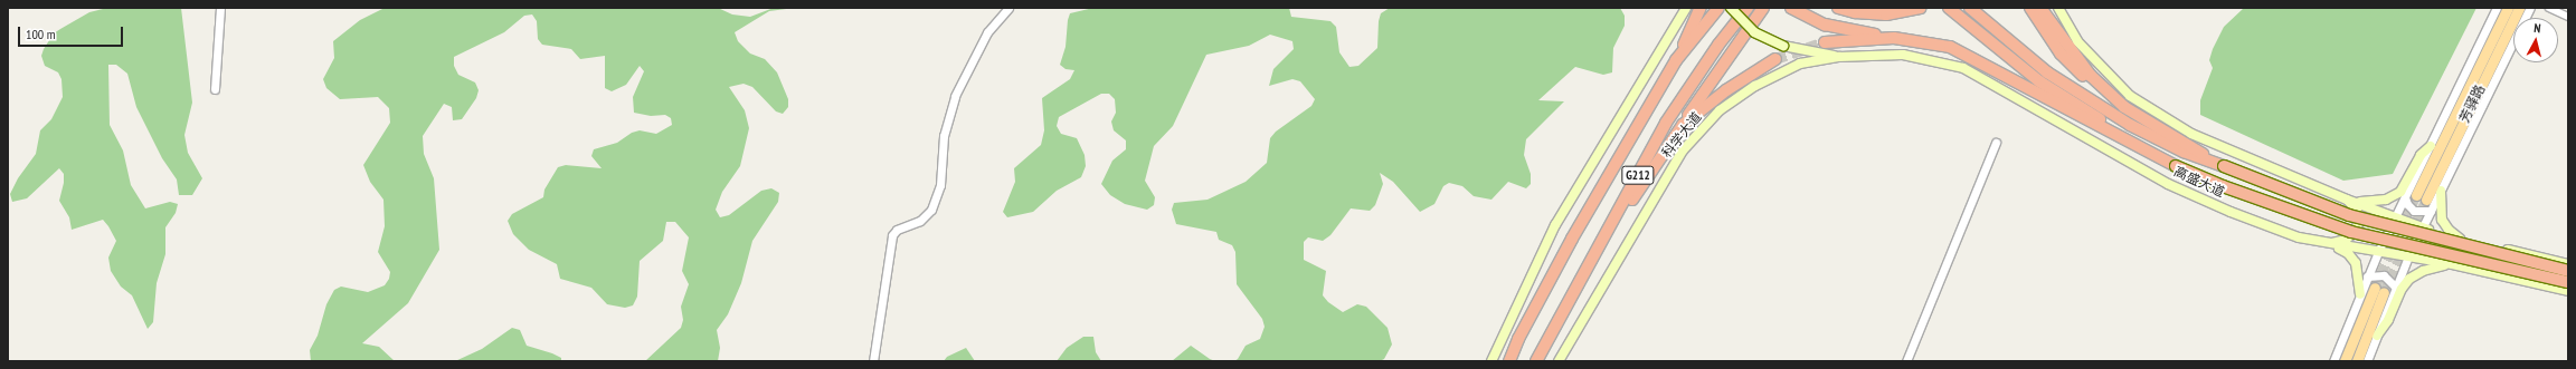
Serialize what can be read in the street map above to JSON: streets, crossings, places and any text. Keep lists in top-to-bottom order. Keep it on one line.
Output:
{"streets":{"highway":["科学大道","G212","高盛大道"],"main road":["芳驿路"]},"crossings":[["科学大道","高盛大道"]],"scale_bar":"100 m","north":"top"}
